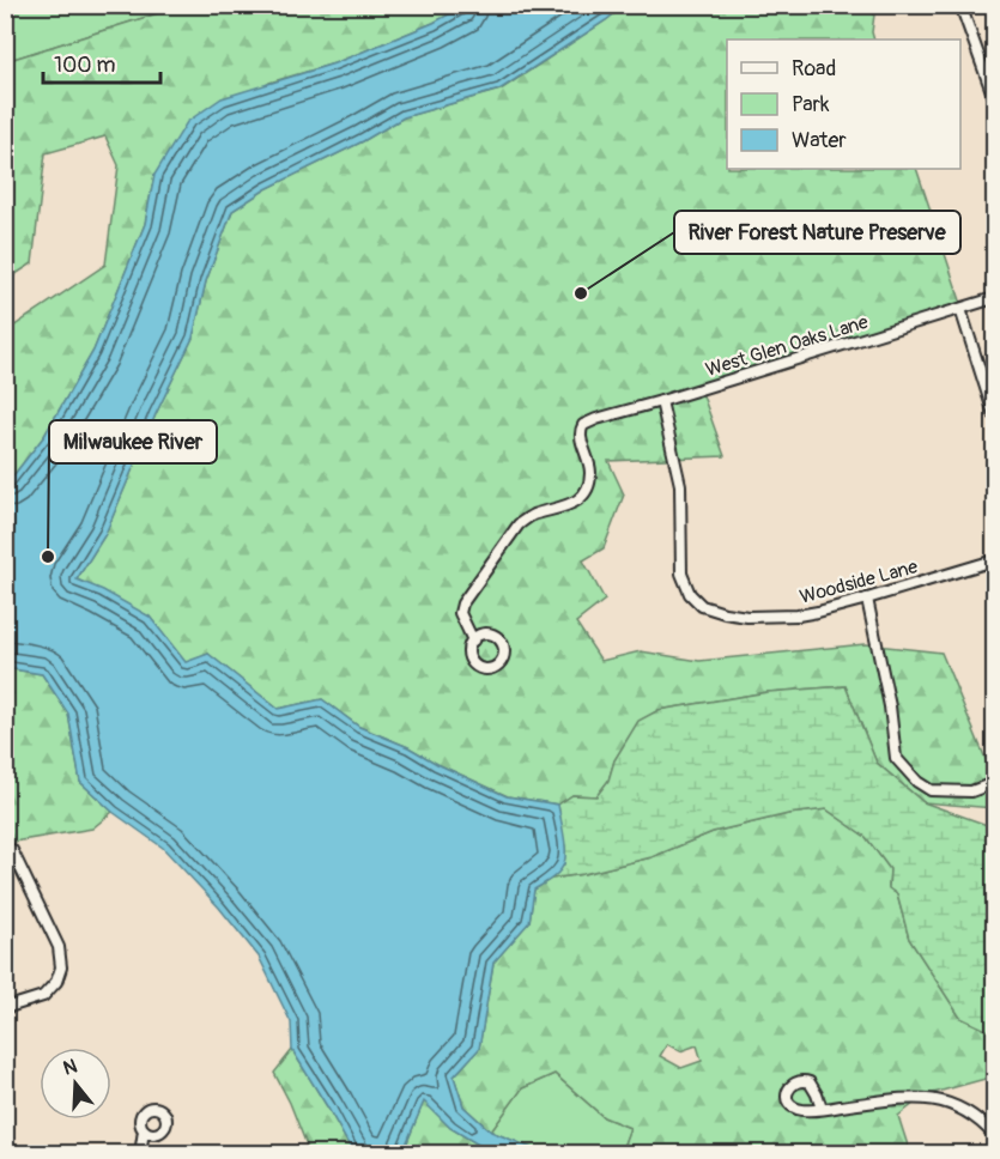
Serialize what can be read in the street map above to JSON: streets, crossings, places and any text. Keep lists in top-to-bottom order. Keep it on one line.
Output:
{"streets":{"street":["West Glen Oaks Lane","Woodside Lane"]},"crossings":[["West Glen Oaks Lane","Woodside Lane"]],"places":["River Forest Nature Preserve","Milwaukee River"],"legend":["Road","Park","Water"],"scale_bar":"100 m","north":"top"}
